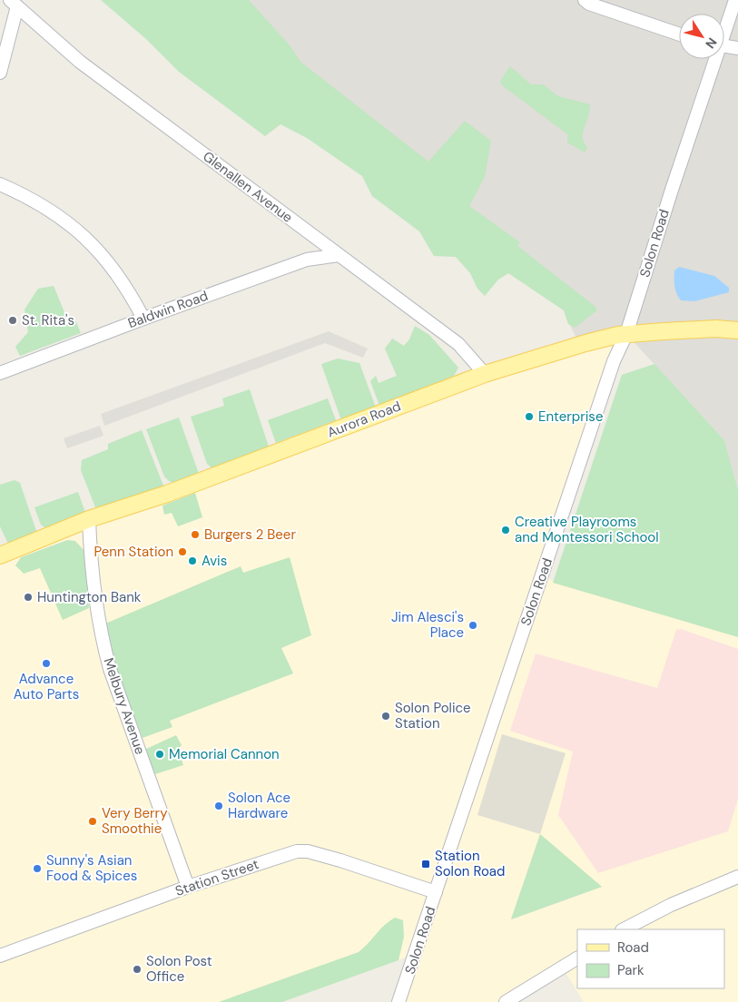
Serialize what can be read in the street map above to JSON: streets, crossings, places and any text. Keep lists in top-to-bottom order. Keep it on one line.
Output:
{"streets":{"main road":["Aurora Road"],"street":["Glenallen Avenue","Solon Road","Baldwin Road","Melbury Avenue","Station Street"]},"crossings":[["Glenallen Avenue","Baldwin Road"],["Glenallen Avenue","Aurora Road"],["Solon Road","Aurora Road"],["Solon Road","Station Street"],["Aurora Road","Melbury Avenue"],["Melbury Avenue","Station Street"]],"places":{"other":["St. Rita's","Enterprise","Creative Playrooms and Montessori School","Burgers 2 Beer","Penn Station","Avis","Huntington Bank","Jim Alesci's Place","Advance Auto Parts","Solon Police Station","Memorial Cannon","Solon Ace Hardware","Very Berry Smoothie","Sunny's Asian Food & Spices","Solon Post Office"],"transit":["Station Solon Road"]},"legend":["Road","Park"],"north":"bottom right"}
